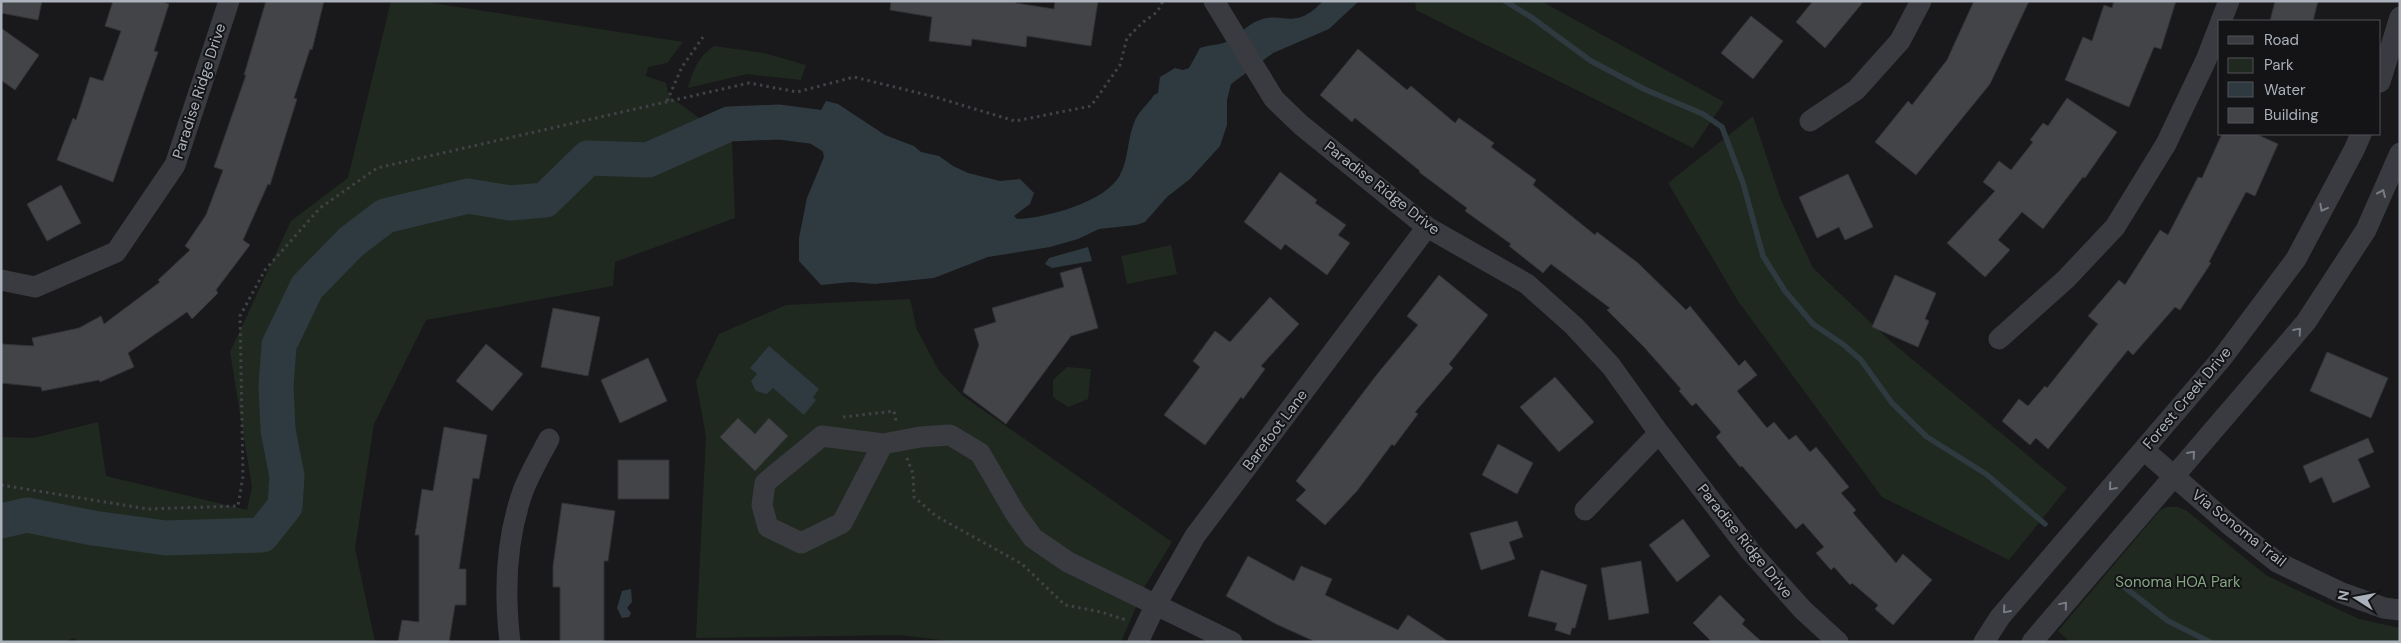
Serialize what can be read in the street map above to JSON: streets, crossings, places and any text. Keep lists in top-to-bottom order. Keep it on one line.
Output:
{"streets":{"street":["Paradise Ridge Drive","Forest Creek Drive","Barefoot Lane","Via Sonoma Trail"]},"crossings":[["Paradise Ridge Drive","Barefoot Lane"],["Forest Creek Drive","Via Sonoma Trail"]],"parks":["Sonoma HOA Park"],"legend":["Road","Park","Water","Building"],"north":"left"}
